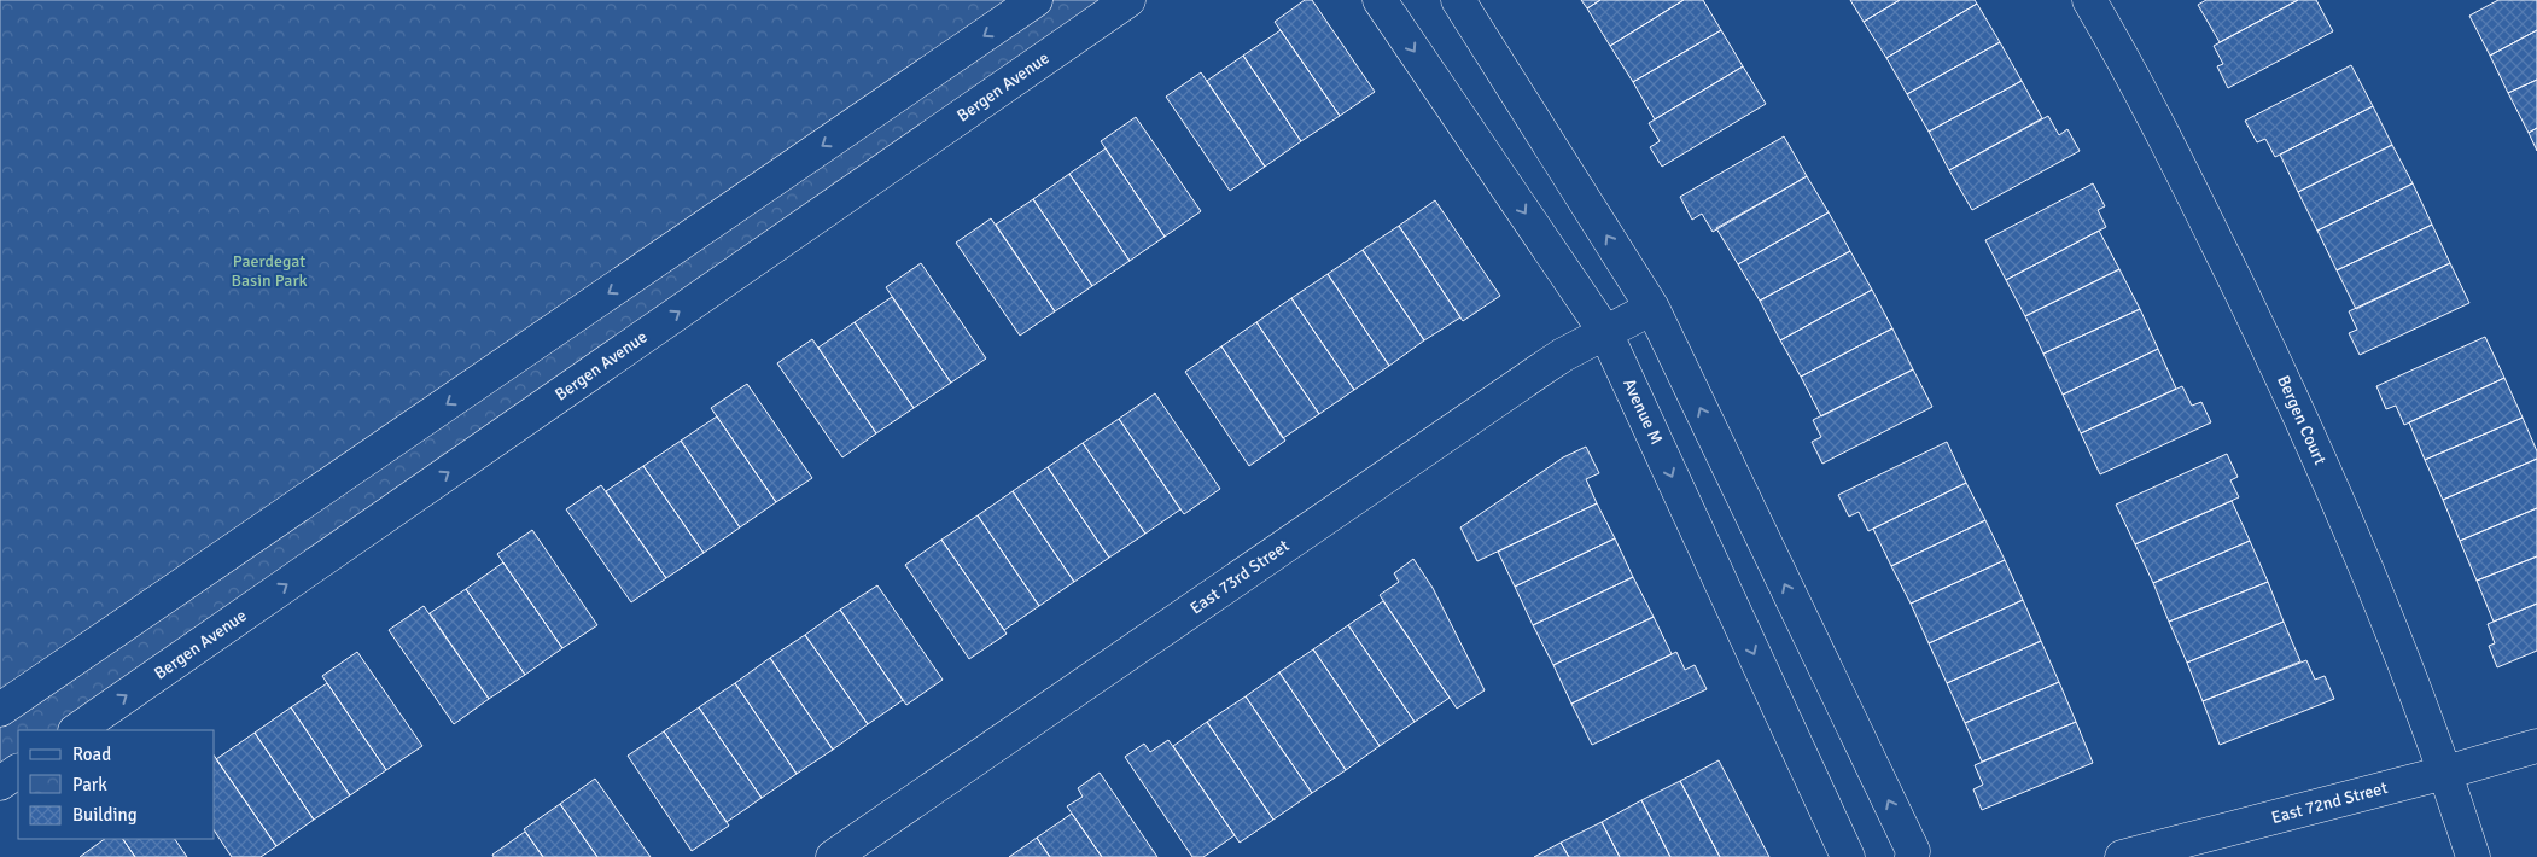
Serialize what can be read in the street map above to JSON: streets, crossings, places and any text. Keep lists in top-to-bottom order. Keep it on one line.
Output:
{"streets":{"street":["Bergen Avenue","Avenue M","Bergen Court","East 73rd Street","East 72nd Street"]},"crossings":[["Avenue M","East 73rd Street"],["Bergen Court","East 72nd Street"]],"parks":["Paerdegat Basin Park"],"legend":["Road","Park","Building"]}
